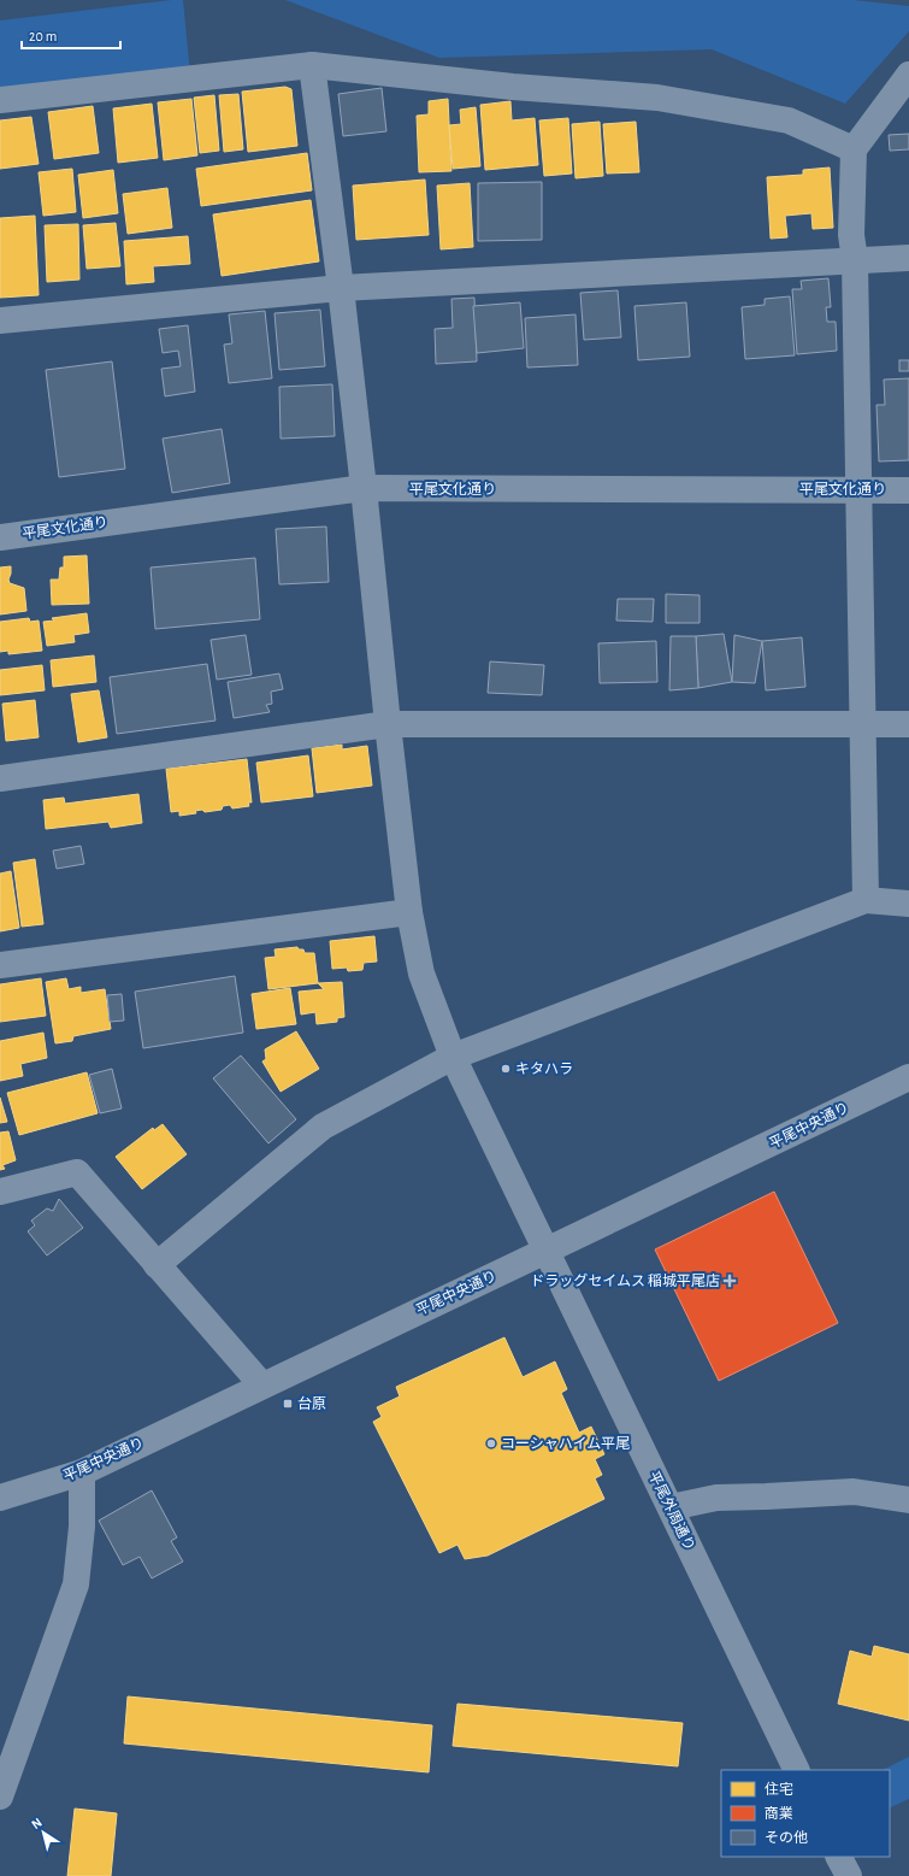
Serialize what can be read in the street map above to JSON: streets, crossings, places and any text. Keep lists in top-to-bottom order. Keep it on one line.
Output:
{"streets":{"street":["平尾文化通り","平尾中央通り","平尾外周通り"]},"crossings":[["平尾文化通り","平尾外周通り"],["平尾中央通り","平尾外周通り"]],"places":{"other":["キタハラ","コーシャハイム平尾"],"health":["ドラッグセイムス 稲城平尾店"],"transit":["台原"]},"legend":["住宅","商業","その他"],"scale_bar":"20 m","north":"top left"}
